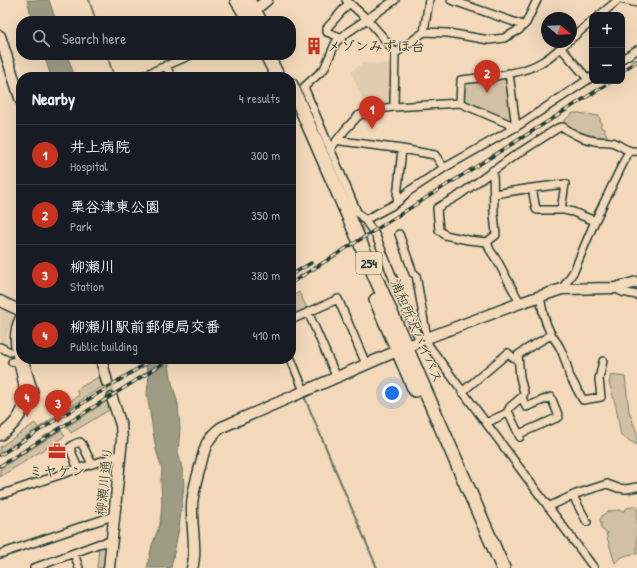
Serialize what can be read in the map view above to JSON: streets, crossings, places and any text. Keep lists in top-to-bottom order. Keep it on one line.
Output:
{"streets":{"highway":["254","浦和所沢バイパス"],"street":["柳瀬川通り"]},"places":{"building":["メゾンみずほ台"],"office":["ミヤケン"]},"north":"right","page":{"map_buttons":["+","−"],"search":"Search here","pins":["2","1","4","3"],"heading":["Nearby","4 results"],"list":[{"mark":"1","name":"井上病院","note":"Hospital","value":"300 m"},{"mark":"2","name":"栗谷津東公園","note":"Park","value":"350 m"},{"mark":"3","name":"柳瀬川","note":"Station","value":"380 m"},{"mark":"4","name":"柳瀬川駅前郵便局交番","note":"Public building","value":"410 m"}]}}
